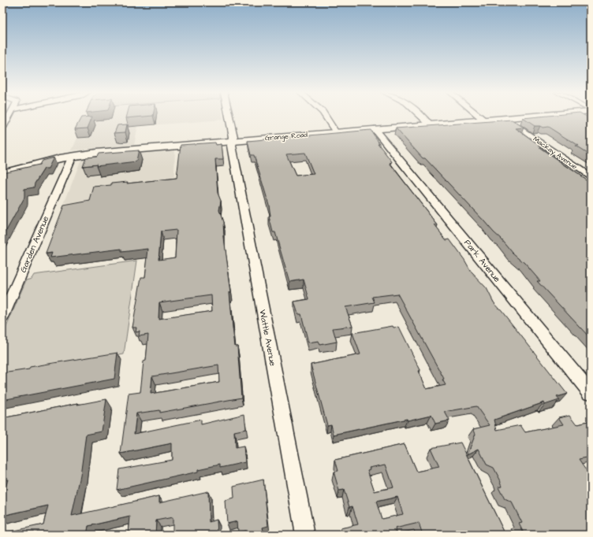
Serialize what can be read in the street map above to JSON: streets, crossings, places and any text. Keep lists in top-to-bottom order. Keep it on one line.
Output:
{"streets":{"main road":["Grange Road"],"street":["Mackay Avenue","Garden Avenue","Park Avenue","Wattle Avenue"]},"crossings":[["Grange Road","Mackay Avenue"],["Grange Road","Garden Avenue"],["Grange Road","Park Avenue"],["Grange Road","Wattle Avenue"]]}
